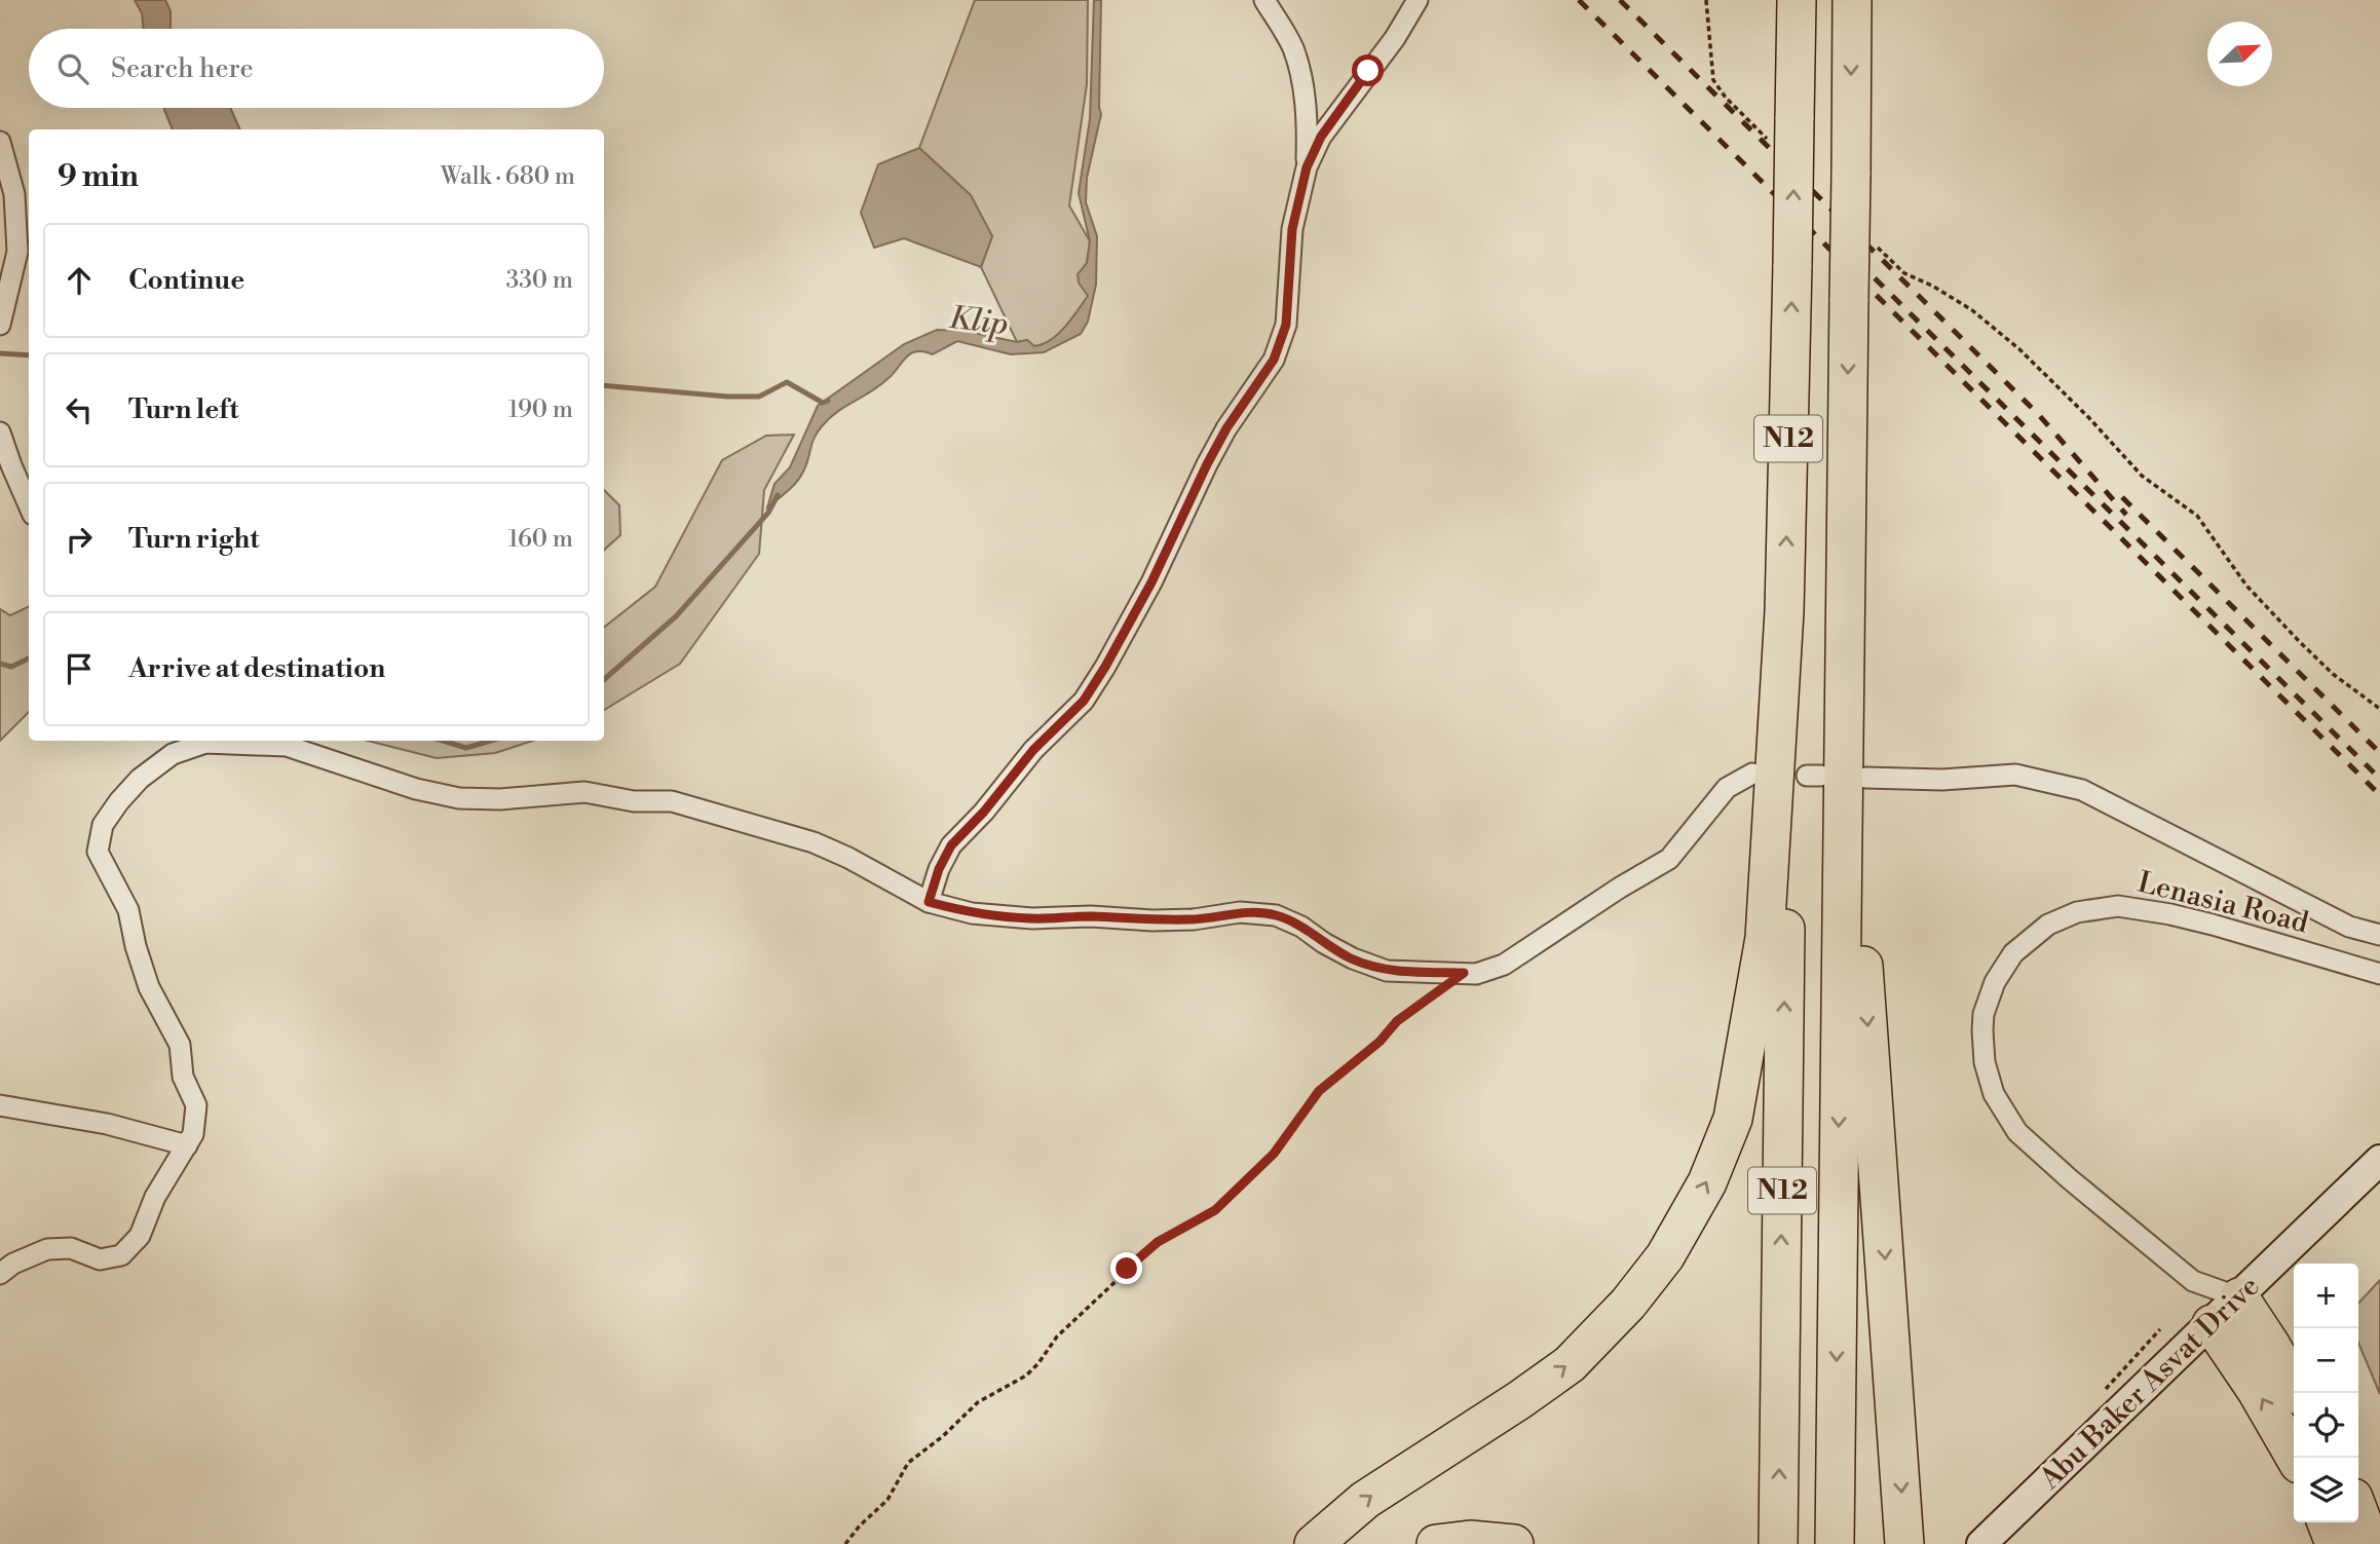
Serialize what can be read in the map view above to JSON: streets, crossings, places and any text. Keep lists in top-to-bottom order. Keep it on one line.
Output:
{"streets":{"highway":["N12"],"main road":["Abu Baker Asvat Drive"],"street":["Lenasia Road"]},"crossings":[["Lenasia Road","Abu Baker Asvat Drive"]],"water":["Klip"],"north":"top right","page":{"search":"Search here","heading":["9 min","Walk · 680 m"],"list":[["Continue","330 m"],["Turn left","190 m"],["Turn right","160 m"],"Arrive at destination"],"map_buttons":["+","−"]}}
